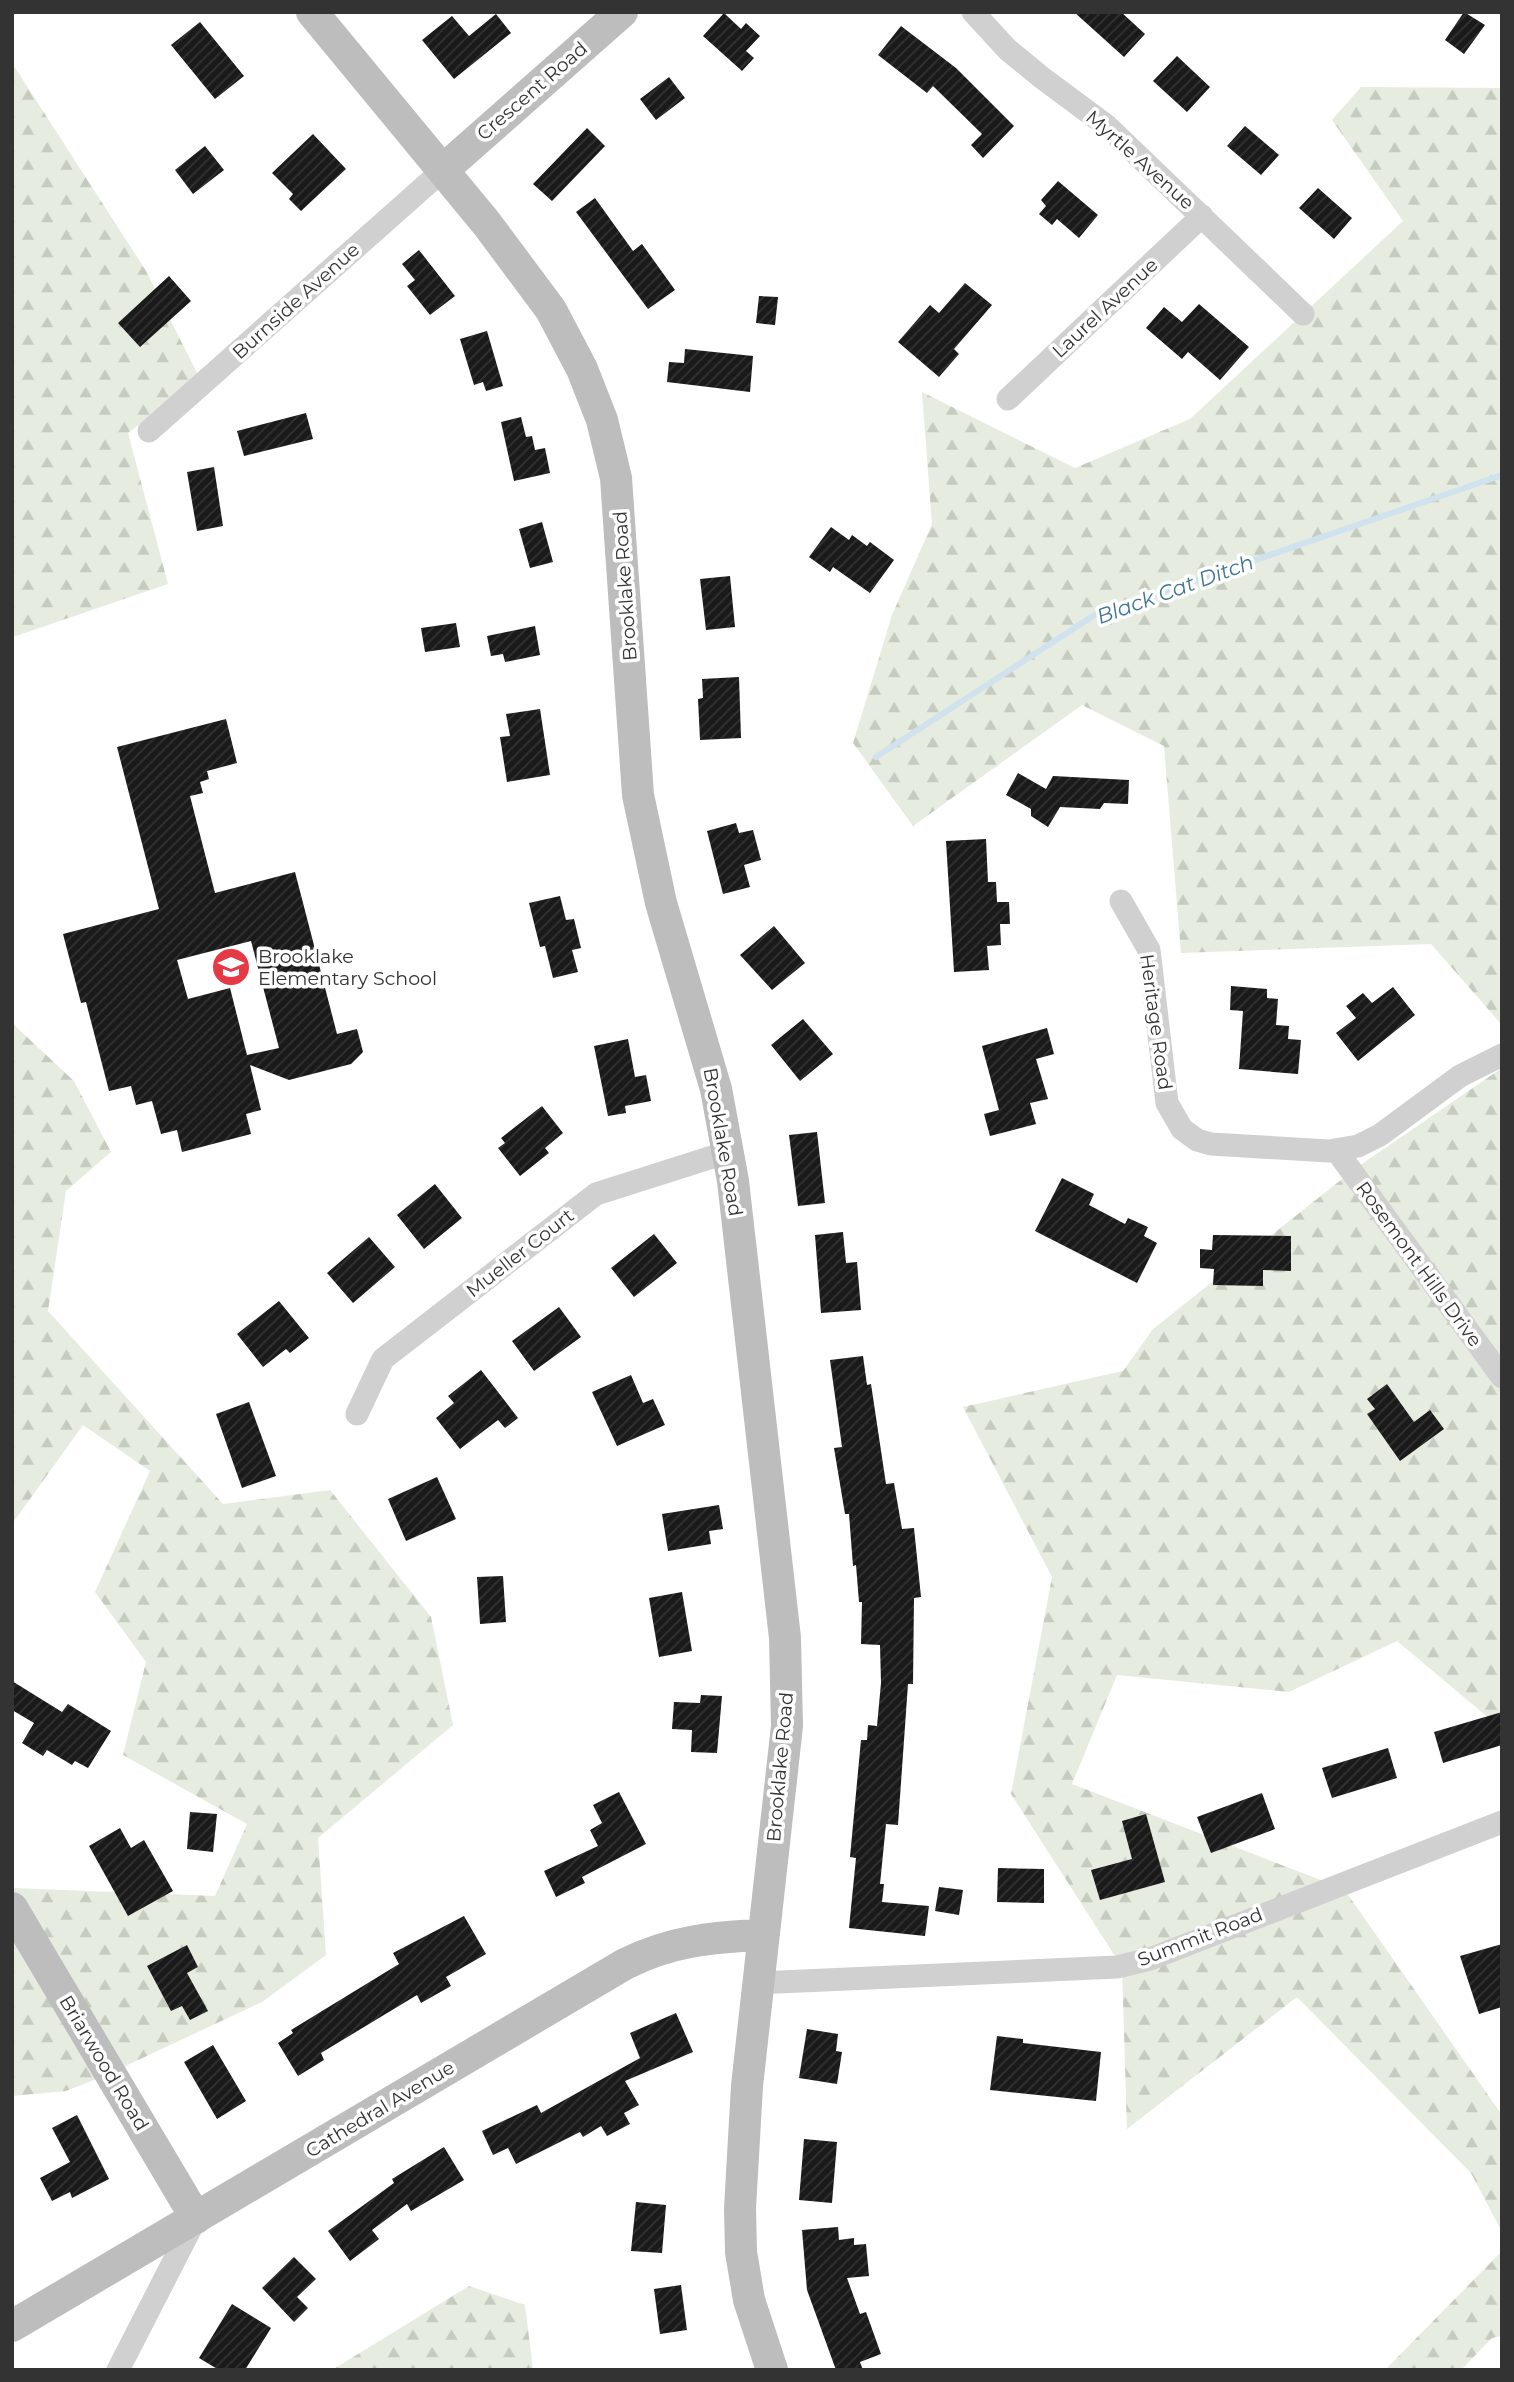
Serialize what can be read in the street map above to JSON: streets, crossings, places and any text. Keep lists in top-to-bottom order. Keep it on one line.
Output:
{"streets":{"street":["Crescent Road","Myrtle Avenue","Burnside Avenue","Laurel Avenue","Brooklake Road","Heritage Road","Mueller Court","Rosemont Hills Drive","Summit Road","Briarwood Road","Cathedral Avenue"]},"crossings":[["Crescent Road","Burnside Avenue"],["Crescent Road","Brooklake Road"],["Myrtle Avenue","Laurel Avenue"],["Burnside Avenue","Brooklake Road"],["Brooklake Road","Mueller Court"],["Brooklake Road","Summit Road"],["Brooklake Road","Cathedral Avenue"],["Heritage Road","Rosemont Hills Drive"],["Briarwood Road","Cathedral Avenue"]],"water":["Black Cat Ditch"],"places":{"school or university":["Brooklake Elementary School"]}}
